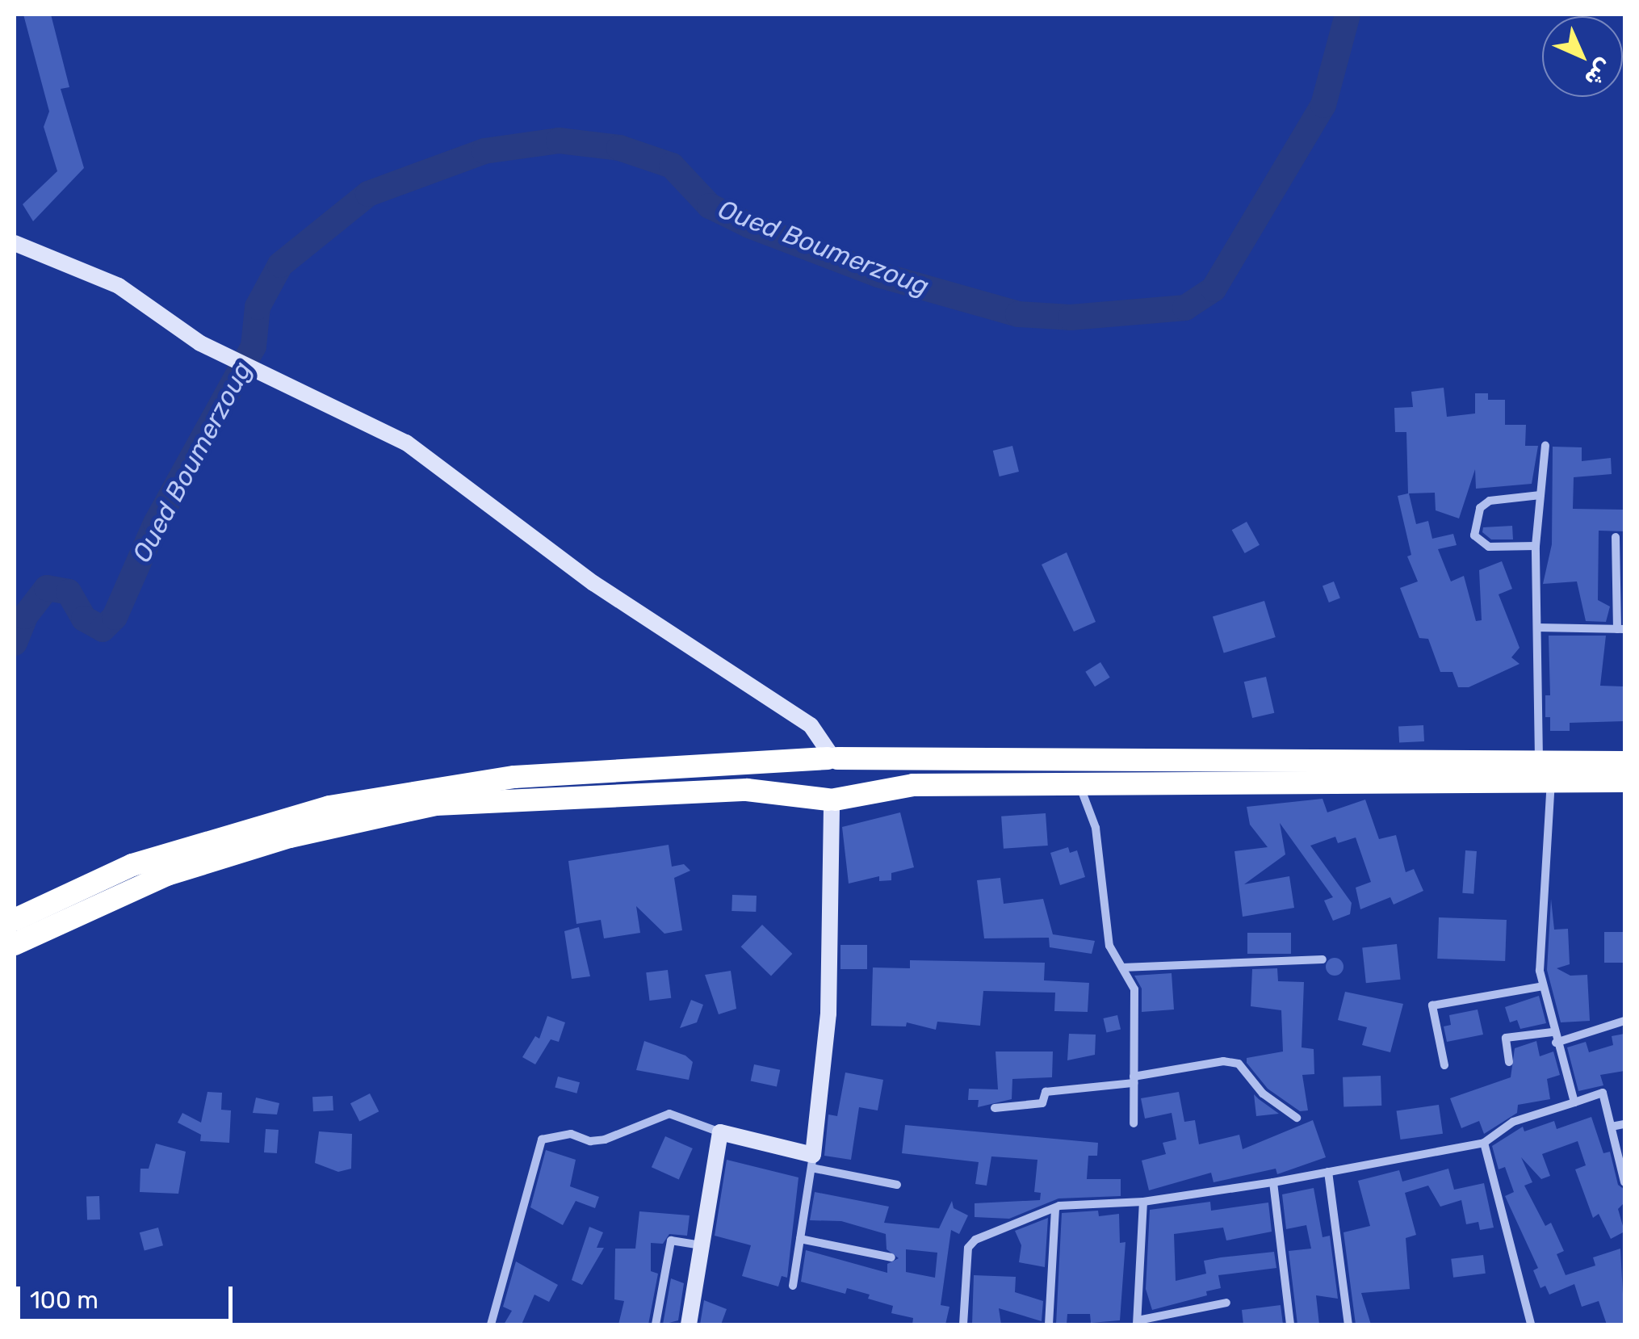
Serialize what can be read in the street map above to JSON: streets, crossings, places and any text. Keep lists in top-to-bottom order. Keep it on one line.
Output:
{"water":["Oued Boumerzoug"],"scale_bar":"100 m","north":"bottom right"}
